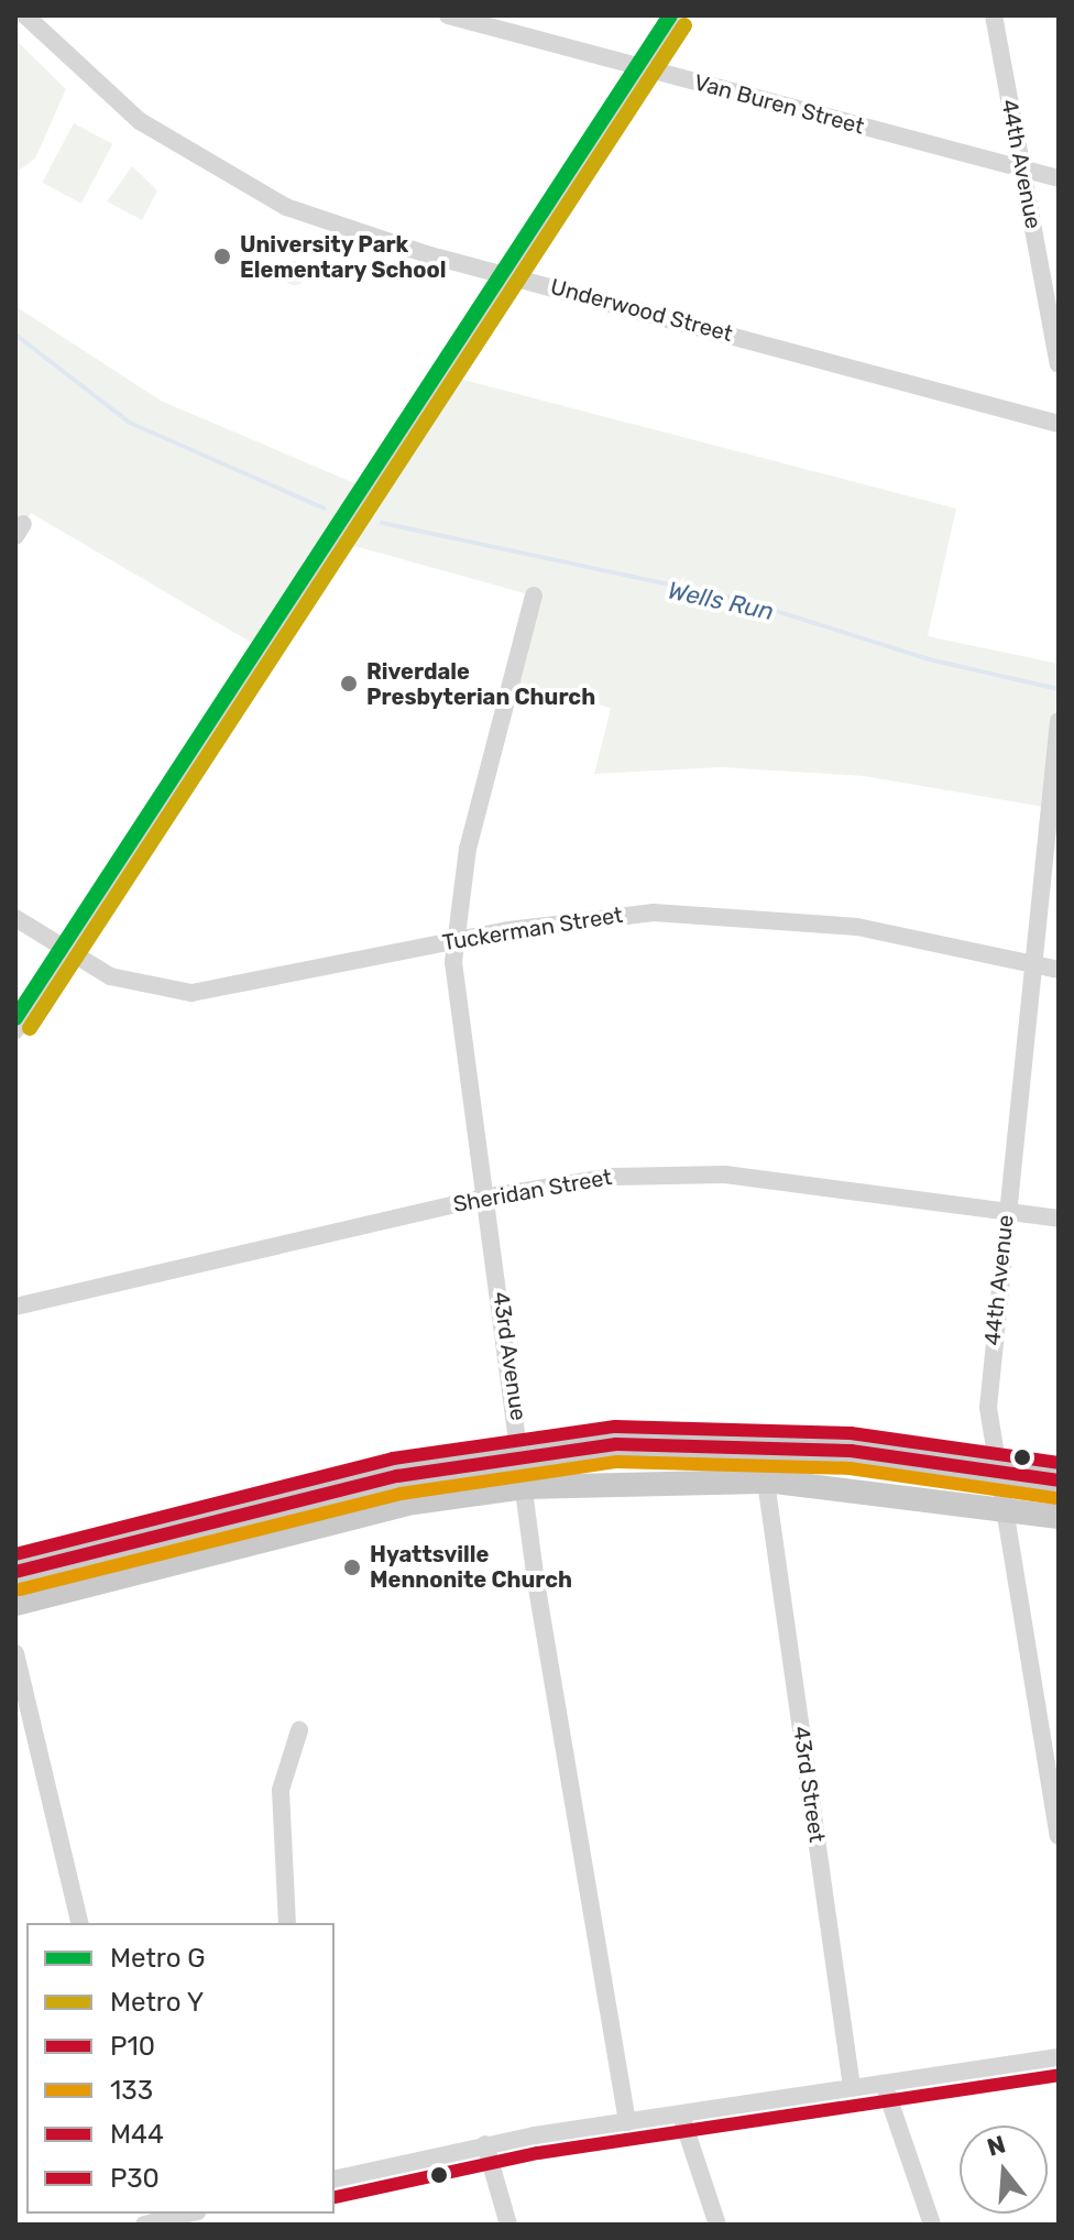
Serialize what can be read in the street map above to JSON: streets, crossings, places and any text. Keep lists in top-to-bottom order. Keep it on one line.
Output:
{"streets":{"street":["Van Buren Street","44th Avenue","Underwood Street","Tuckerman Street","Sheridan Street","43rd Avenue","43rd Street"]},"crossings":[["Van Buren Street","44th Avenue"],["44th Avenue","Tuckerman Street"],["44th Avenue","Sheridan Street"],["Tuckerman Street","43rd Avenue"],["Sheridan Street","43rd Avenue"]],"water":["Wells Run"],"places":["University Park Elementary School","Riverdale Presbyterian Church","Hyattsville Mennonite Church"],"lines":["metro line G","metro line Y","transit line M44","transit line P10","transit line 133","transit line P30"],"legend":["Metro G","Metro Y","P10","133","M44","P30"],"north":"top"}
